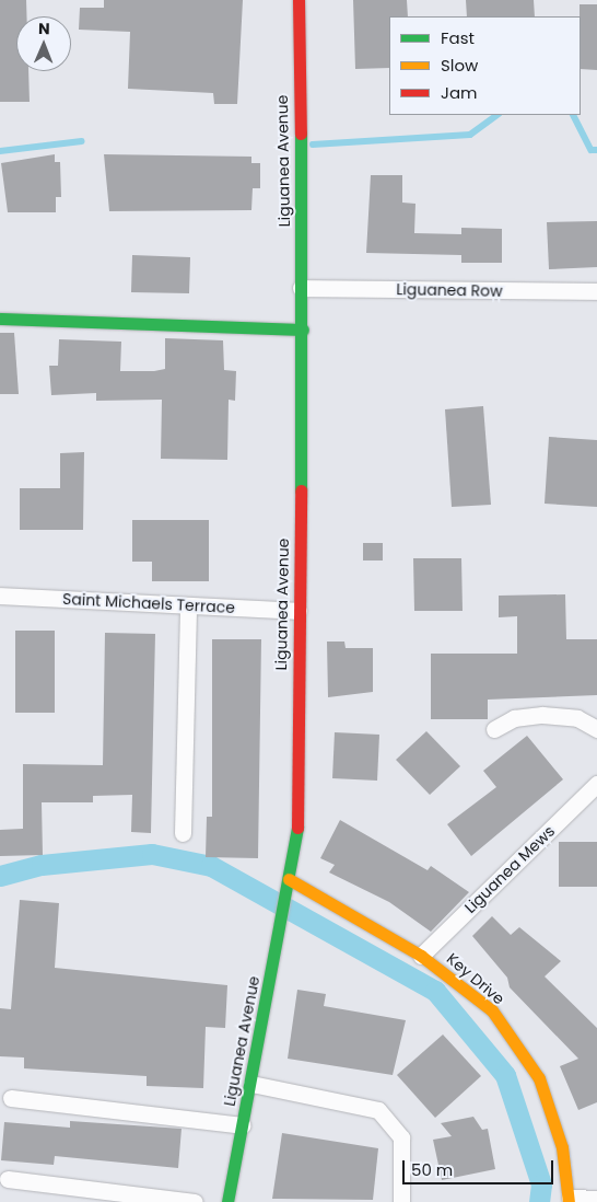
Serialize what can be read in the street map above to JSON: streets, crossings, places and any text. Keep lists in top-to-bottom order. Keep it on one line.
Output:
{"streets":{"main road":["Liguanea Avenue","Key Drive"],"street":["Liguanea Row","Saint Michaels Terrace","Liguanea Mews"]},"crossings":[["Liguanea Avenue","Liguanea Row"],["Liguanea Avenue","Saint Michaels Terrace"],["Liguanea Avenue","Key Drive"],["Liguanea Mews","Key Drive"]],"legend":["Fast","Slow","Jam"],"scale_bar":"50 m","north":"top"}
